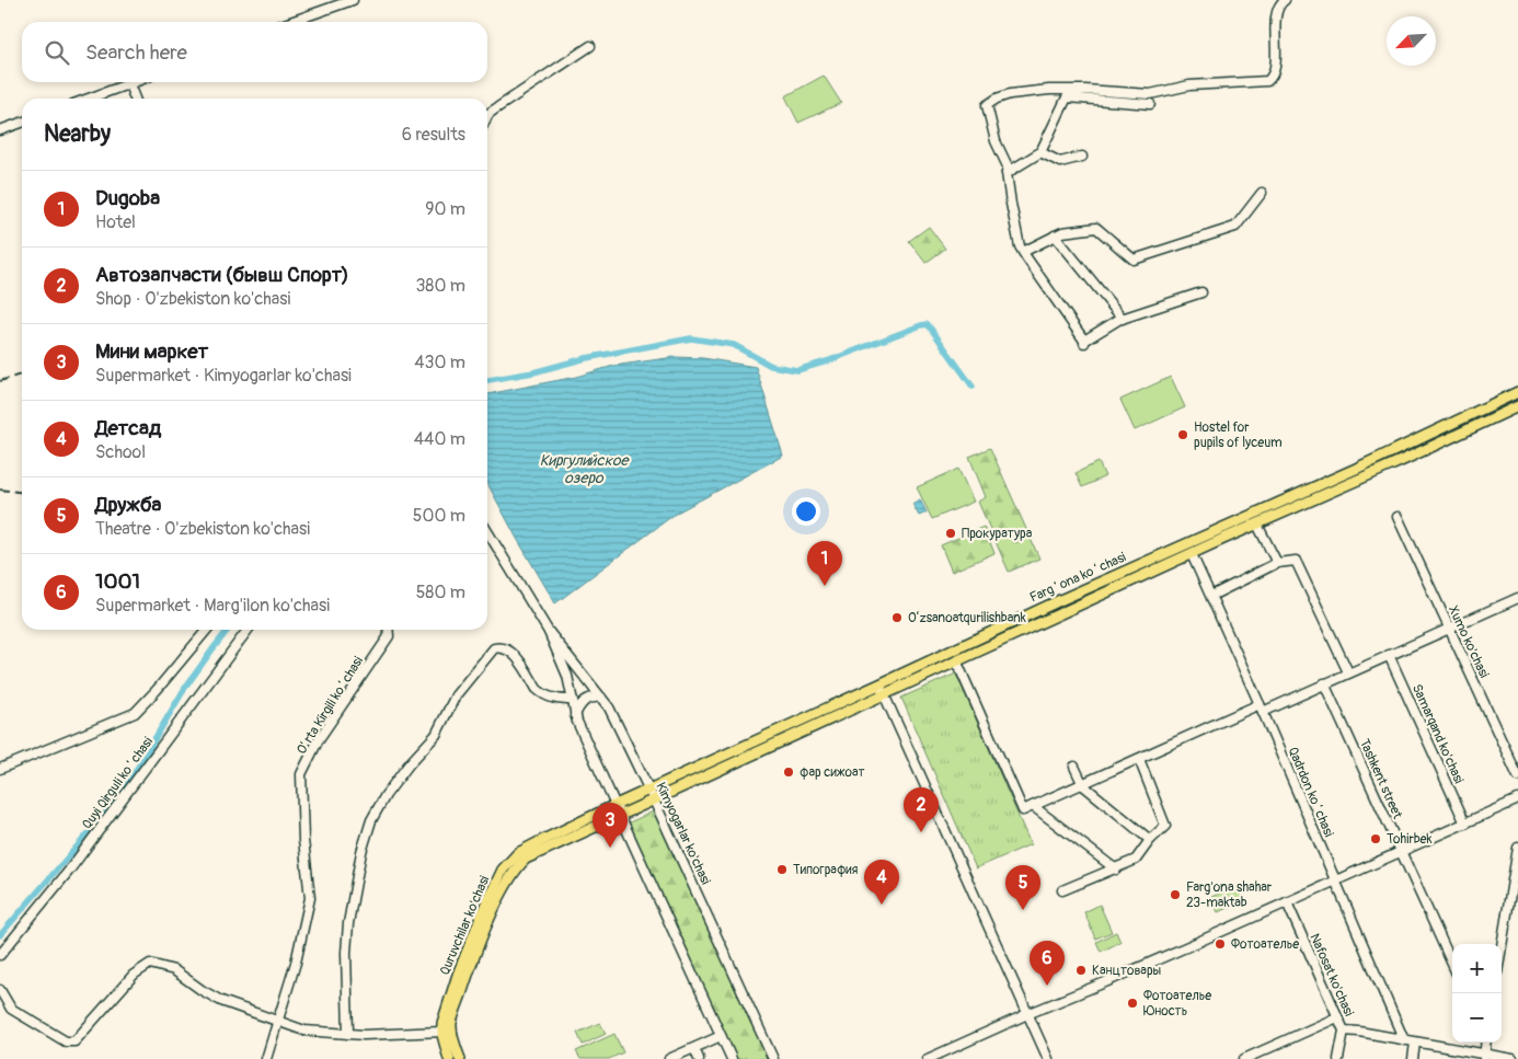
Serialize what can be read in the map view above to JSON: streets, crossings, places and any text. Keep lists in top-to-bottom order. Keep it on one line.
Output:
{"streets":{"main road":["Fargʻona koʻchasi","Quruvchilar ko'chasi"],"street":["Xumo ko'chasi","Oʻrta Kirgili koʻchasi","Samarqand ko'chasi","Tashkent street","Quyi Qirguli koʻchasi","Qadrdon koʻchasi","Kimyogarlar ko'chasi","Nafosat ko'chasi"]},"crossings":[["Fargʻona koʻchasi","Qadrdon koʻchasi"],["Fargʻona koʻchasi","Kimyogarlar ko'chasi"],["Fargʻona koʻchasi","Quruvchilar ko'chasi"],["Kimyogarlar ko'chasi","Quruvchilar ko'chasi"]],"water":["Киргулийское озеро"],"places":["Hostel for pupils of lyceum","Прокуратура","Oʻzsanoatqurilishbank","фар сижоат","Tohirbek","Типография","Farg'ona shahar 23-maktab","Фотоателье","Канцтовары","Фотоателье Юность"],"north":"bottom left","page":{"search":"Search here","heading":["Nearby","6 results"],"list":[{"mark":"1","name":"Dugoba","note":"Hotel","value":"90 m"},{"mark":"2","name":"Автозапчасти (бывш Спорт)","note":"Shop · O'zbekiston ko'chasi","value":"380 m"},{"mark":"3","name":"Мини маркет","note":"Supermarket · Kimyogarlar ko'chasi","value":"430 m"},{"mark":"4","name":"Детсад","note":"School","value":"440 m"},{"mark":"5","name":"Дружба","note":"Theatre · O'zbekiston ko'chasi","value":"500 m"},{"mark":"6","name":"1001","note":"Supermarket · Marg'ilon ko'chasi","value":"580 m"}],"pins":["1","2","3","4","5","6"],"map_buttons":["+","−"]}}
